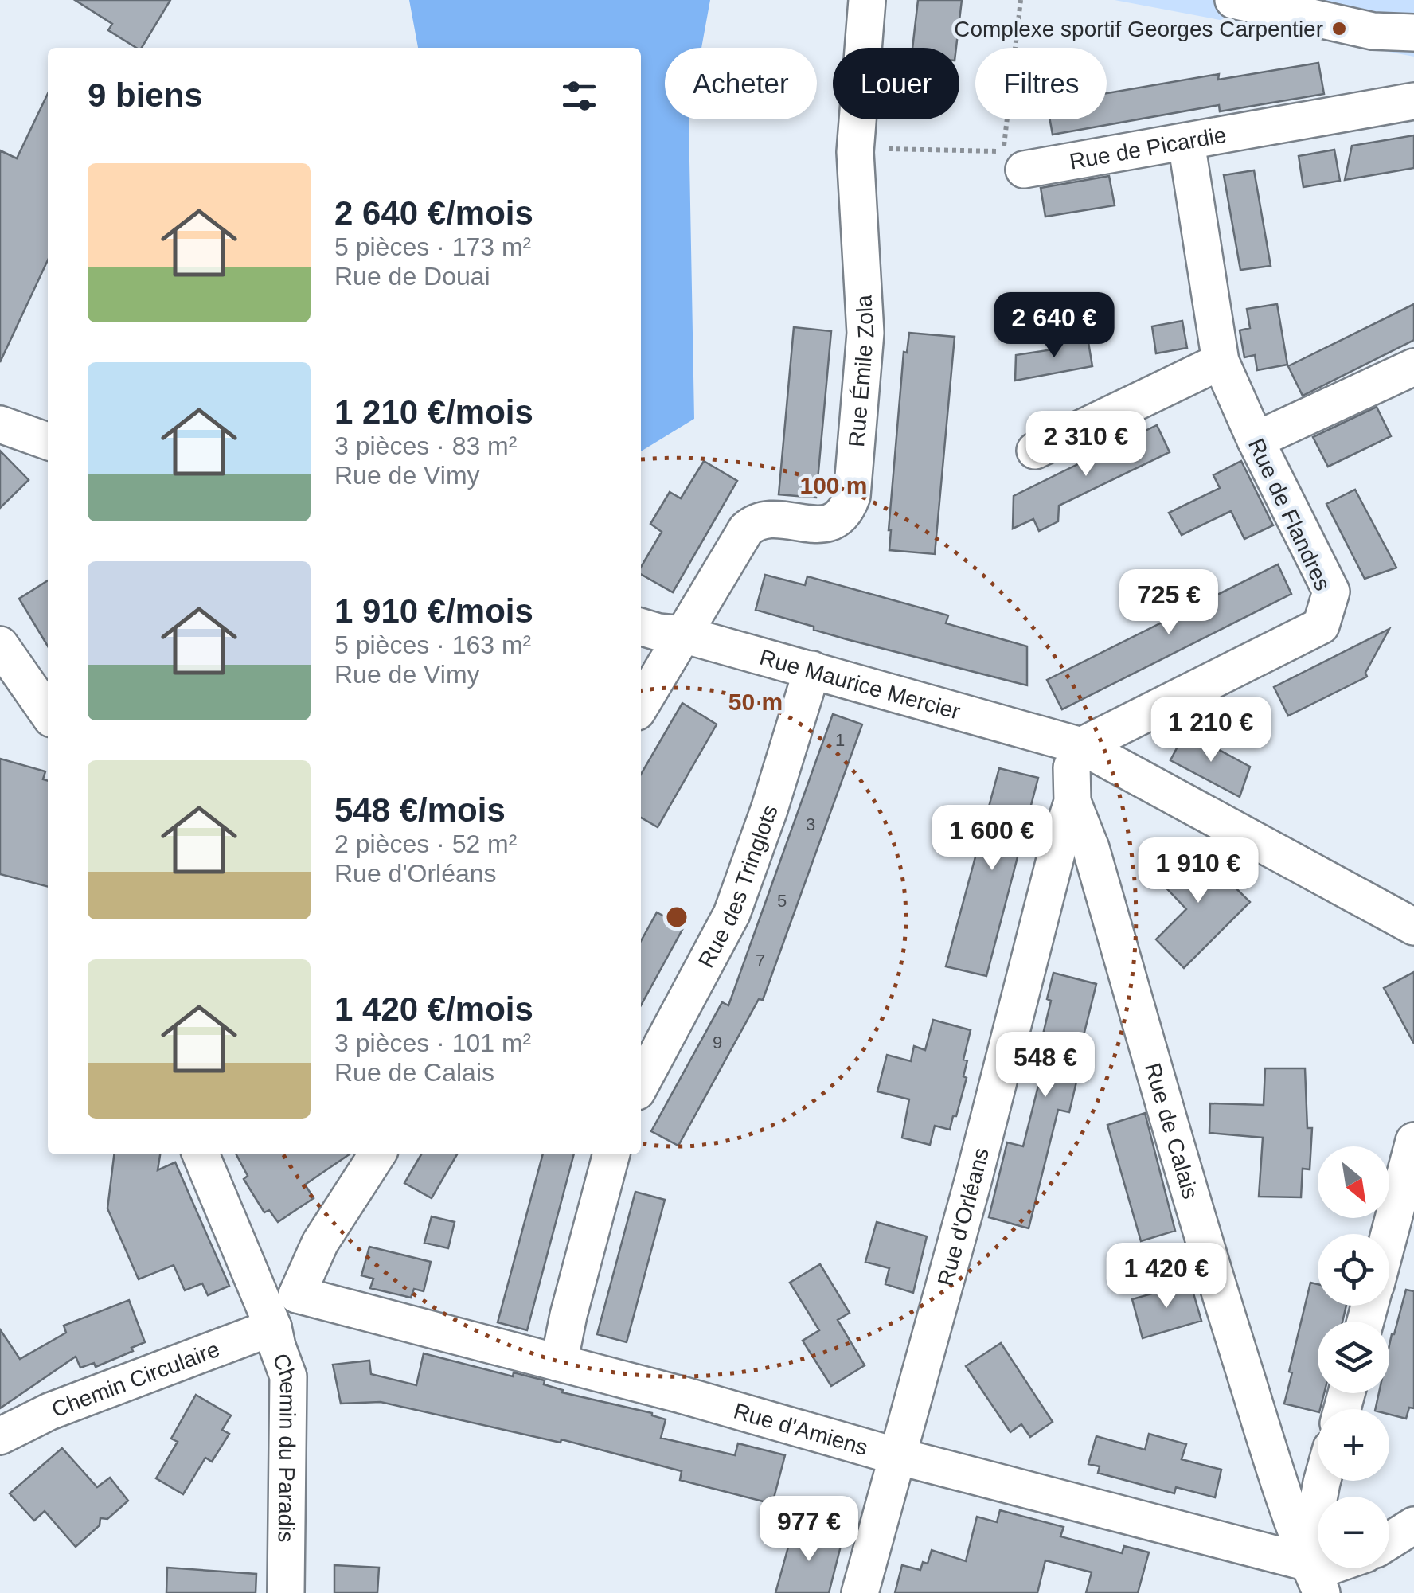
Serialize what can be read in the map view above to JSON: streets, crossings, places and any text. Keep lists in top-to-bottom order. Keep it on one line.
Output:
{"streets":{"street":["Rue de Picardie","Rue Émile Zola","Rue de Flandres","Rue Maurice Mercier","Rue des Tringlots","Rue de Calais","Rue d'Orléans","Chemin Circulaire","Rue d'Amiens","Chemin du Paradis"]},"crossings":[["Rue de Picardie","Rue de Flandres"],["Rue Émile Zola","Rue Maurice Mercier"],["Rue de Flandres","Rue Maurice Mercier"],["Rue de Flandres","Rue d'Orléans"],["Rue Maurice Mercier","Rue des Tringlots"],["Rue Maurice Mercier","Rue d'Orléans"],["Rue de Calais","Rue d'Orléans"],["Rue de Calais","Rue d'Amiens"],["Rue d'Orléans","Rue d'Amiens"],["Chemin Circulaire","Chemin du Paradis"]],"places":["Complexe sportif Georges Carpentier"],"house_numbers":["1","3","5","7","9"],"north":"bottom right","page":{"chip":["Acheter","Louer","Filtres"],"heading":"9 biens","list":[{"name":"2 640 €/mois","note":"5 pièces · 173 m² · Rue de Douai"},{"name":"1 210 €/mois","note":"3 pièces · 83 m² · Rue de Vimy"},{"name":"1 910 €/mois","note":"5 pièces · 163 m² · Rue de Vimy"},{"name":"548 €/mois","note":"2 pièces · 52 m² · Rue d'Orléans"},{"name":"1 420 €/mois","note":"3 pièces · 101 m² · Rue de Calais"}],"price":["2 640 €","2 310 €","725 €","1 210 €","1 600 €","1 910 €","548 €","1 420 €","977 €"],"map_buttons":["+","−"]},"rings":["100 m","50 m"]}
